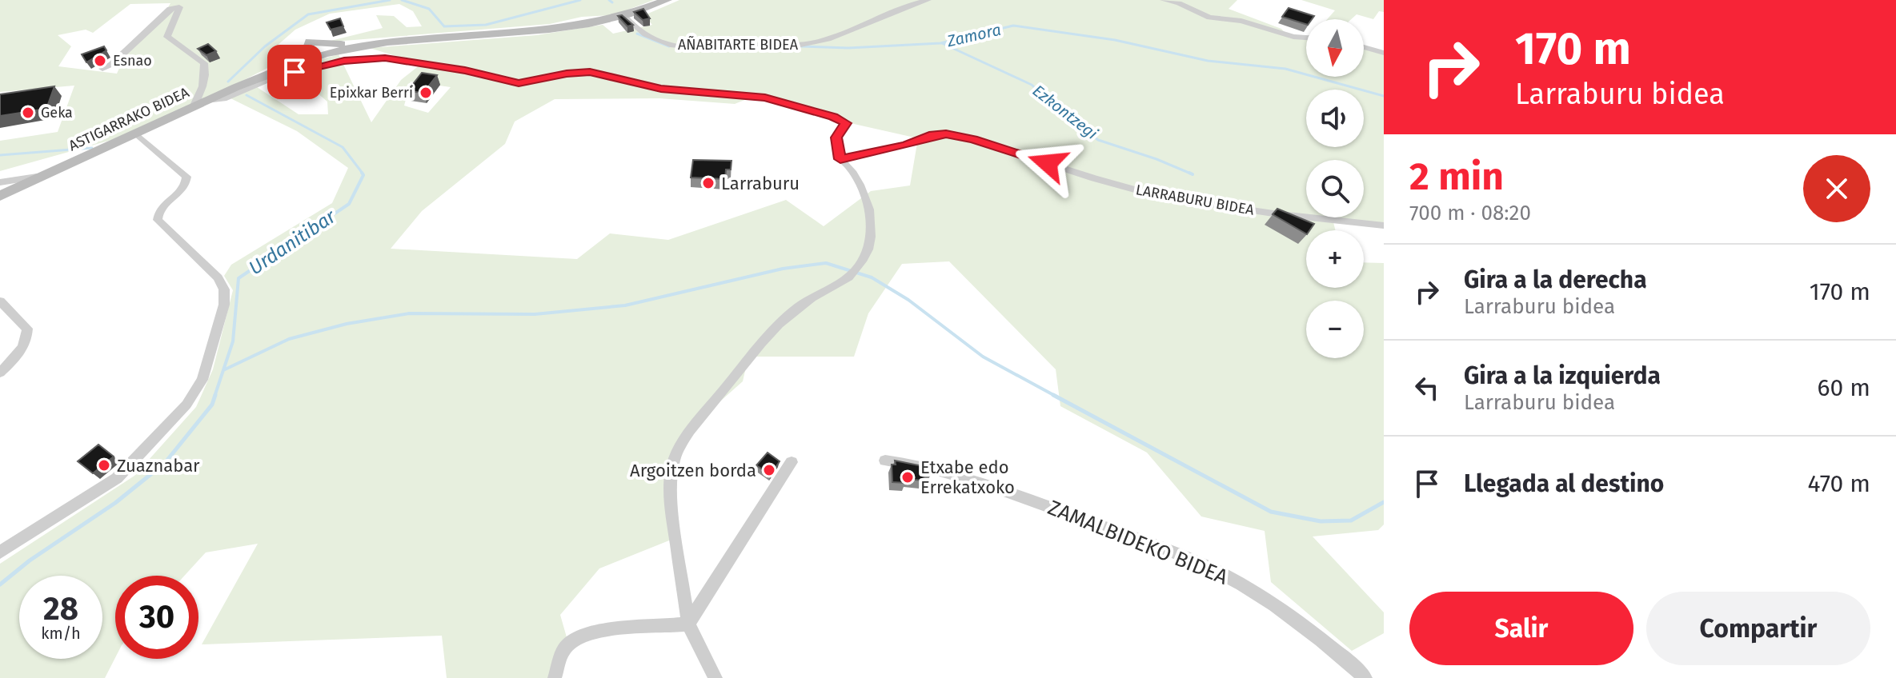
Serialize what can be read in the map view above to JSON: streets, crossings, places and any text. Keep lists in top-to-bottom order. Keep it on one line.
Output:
{"streets":{"main road":["ASTIGARRAKO BIDEA"],"street":["AÑABITARTE BIDEA","LARRABURU BIDEA","ZAMALBIDEKO BIDEA"]},"crossings":[["AÑABITARTE BIDEA","ASTIGARRAKO BIDEA"],["ASTIGARRAKO BIDEA","LARRABURU BIDEA"]],"water":["Zamora","Ezkontzegi","Urdanitibar"],"places":["Esnao","Epixkar Berri","Geka","Larraburu","Zuaznabar","Argoitzen borda","Etxabe edo Errekatxoko"],"north":"bottom","page":{"turn":["170 m","Larraburu bidea"],"map_buttons":["+","−"],"heading":["2 min","700 m · 08:20"],"list":[{"name":"Gira a la derecha","note":"Larraburu bidea","value":"170 m"},{"name":"Gira a la izquierda","note":"Larraburu bidea","value":"60 m"},{"name":"Llegada al destino","value":"470 m"}],"speed":"28 km/h","limit":"30","buttons":["Salir","Compartir"]}}
